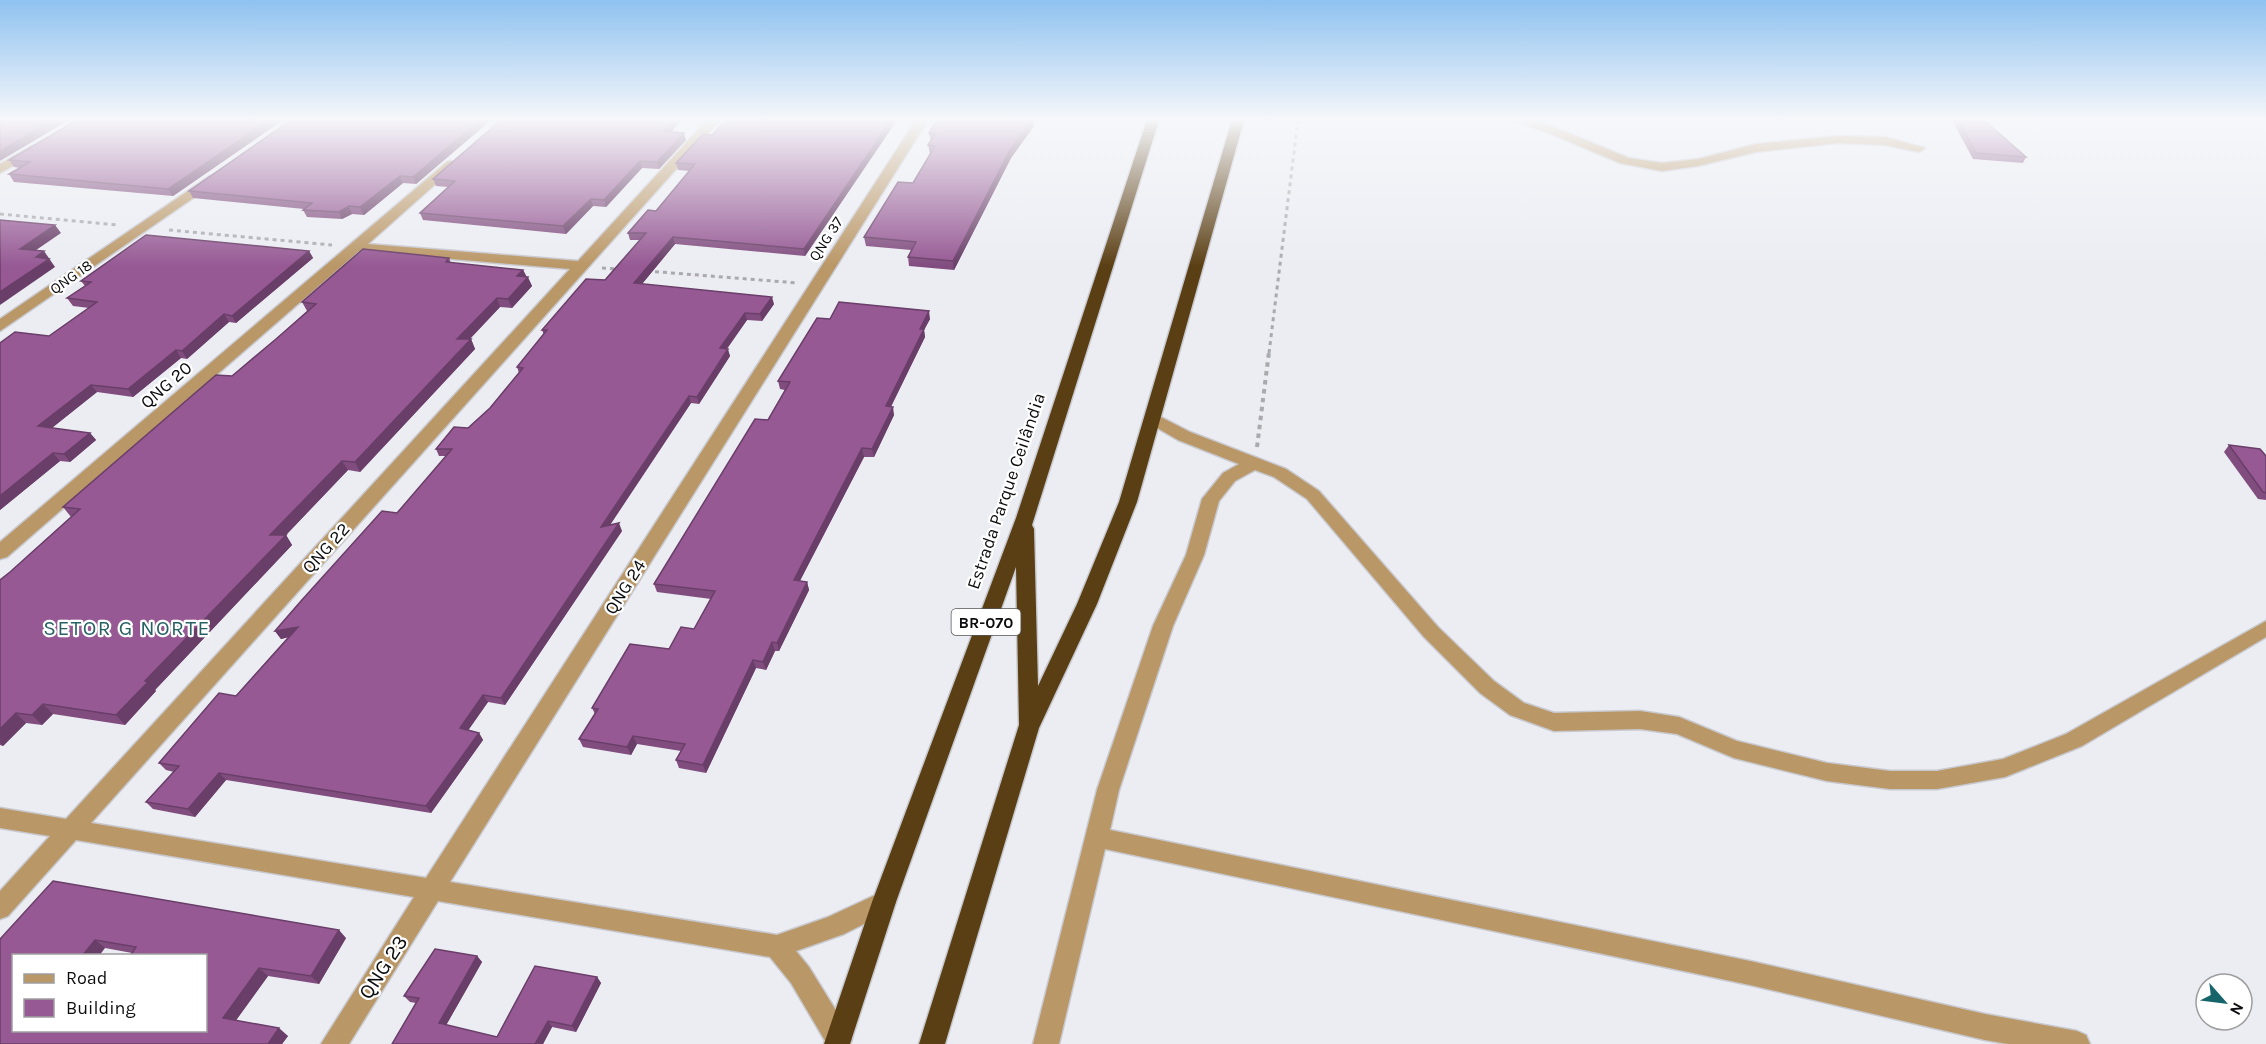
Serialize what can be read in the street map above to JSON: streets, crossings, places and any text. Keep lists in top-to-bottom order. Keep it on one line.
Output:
{"streets":{"highway":["Estrada Parque Ceilândia","BR-070"],"street":["QNG 37","QNG 18","QNG 20","QNG 22","QNG 24","QNG 23"]},"crossings":[["QNG 37","QNG 24"],["QNG 24","QNG 23"]],"districts":["SETOR G NORTE"],"legend":["Road","Building"],"north":"bottom right"}
